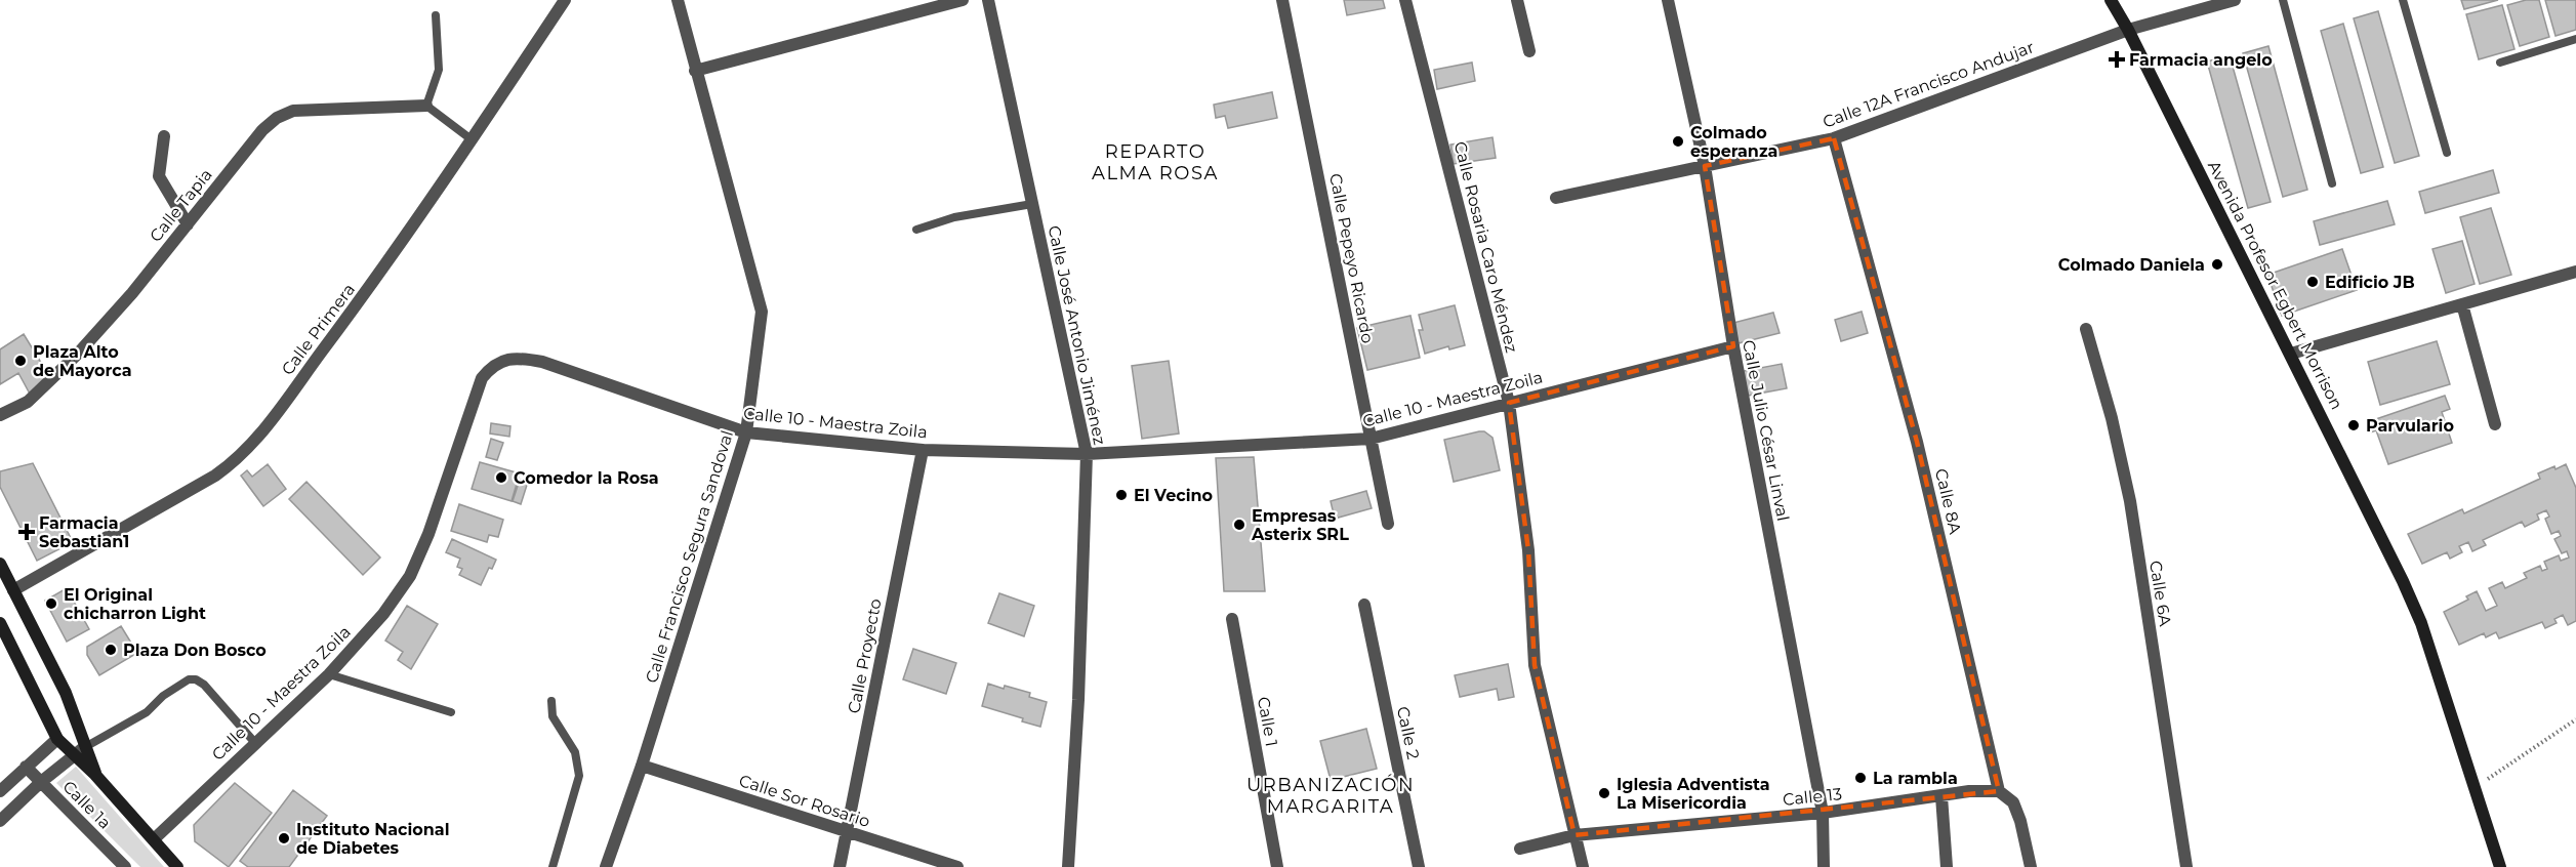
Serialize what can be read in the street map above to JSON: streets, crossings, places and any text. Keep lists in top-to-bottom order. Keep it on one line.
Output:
{"streets":{"street":["Calle 12A Francisco Andujar","Calle Tapia","Calle Rosaria Caro Méndez","Calle Pepeyo Ricardo","Avenida Profesor Egbert Morrison","Calle Primera","Calle José Antonio Jiménez","Calle 10 - Maestra Zoila","Calle Julio César Linval","Calle 8A","Calle Francisco Segura Sandoval","Calle 6A","Calle Proyecto","Calle 1","Calle 2","Calle 13","Calle Sor Rosario","Calle 1a"]},"crossings":[["Calle 12A Francisco Andujar","Avenida Profesor Egbert Morrison"],["Calle 12A Francisco Andujar","Calle Julio César Linval"],["Calle 12A Francisco Andujar","Calle 8A"],["Calle Rosaria Caro Méndez","Calle 10 - Maestra Zoila"],["Calle Rosaria Caro Méndez","Calle 13"],["Calle Pepeyo Ricardo","Calle 10 - Maestra Zoila"],["Calle José Antonio Jiménez","Calle 10 - Maestra Zoila"],["Calle 10 - Maestra Zoila","Calle Julio César Linval"],["Calle 10 - Maestra Zoila","Calle Francisco Segura Sandoval"],["Calle 10 - Maestra Zoila","Calle Proyecto"],["Calle Julio César Linval","Calle 13"],["Calle 8A","Calle 13"],["Calle Francisco Segura Sandoval","Calle Sor Rosario"],["Calle Proyecto","Calle Sor Rosario"]],"districts":["REPARTO ALMA ROSA","URBANIZACIÓN MARGARITA"],"places":{"health":["Farmacia angelo","Farmacia Sebastian1"],"other":["Colmado esperanza","Colmado Daniela","Edificio JB","Plaza Alto de Mayorca","Parvulario","Comedor la Rosa","El Vecino","Empresas Asterix SRL","El Original chicharron Light","Plaza Don Bosco","La rambla","Iglesia Adventista La Misericordia","Instituto Nacional de Diabetes"]}}
